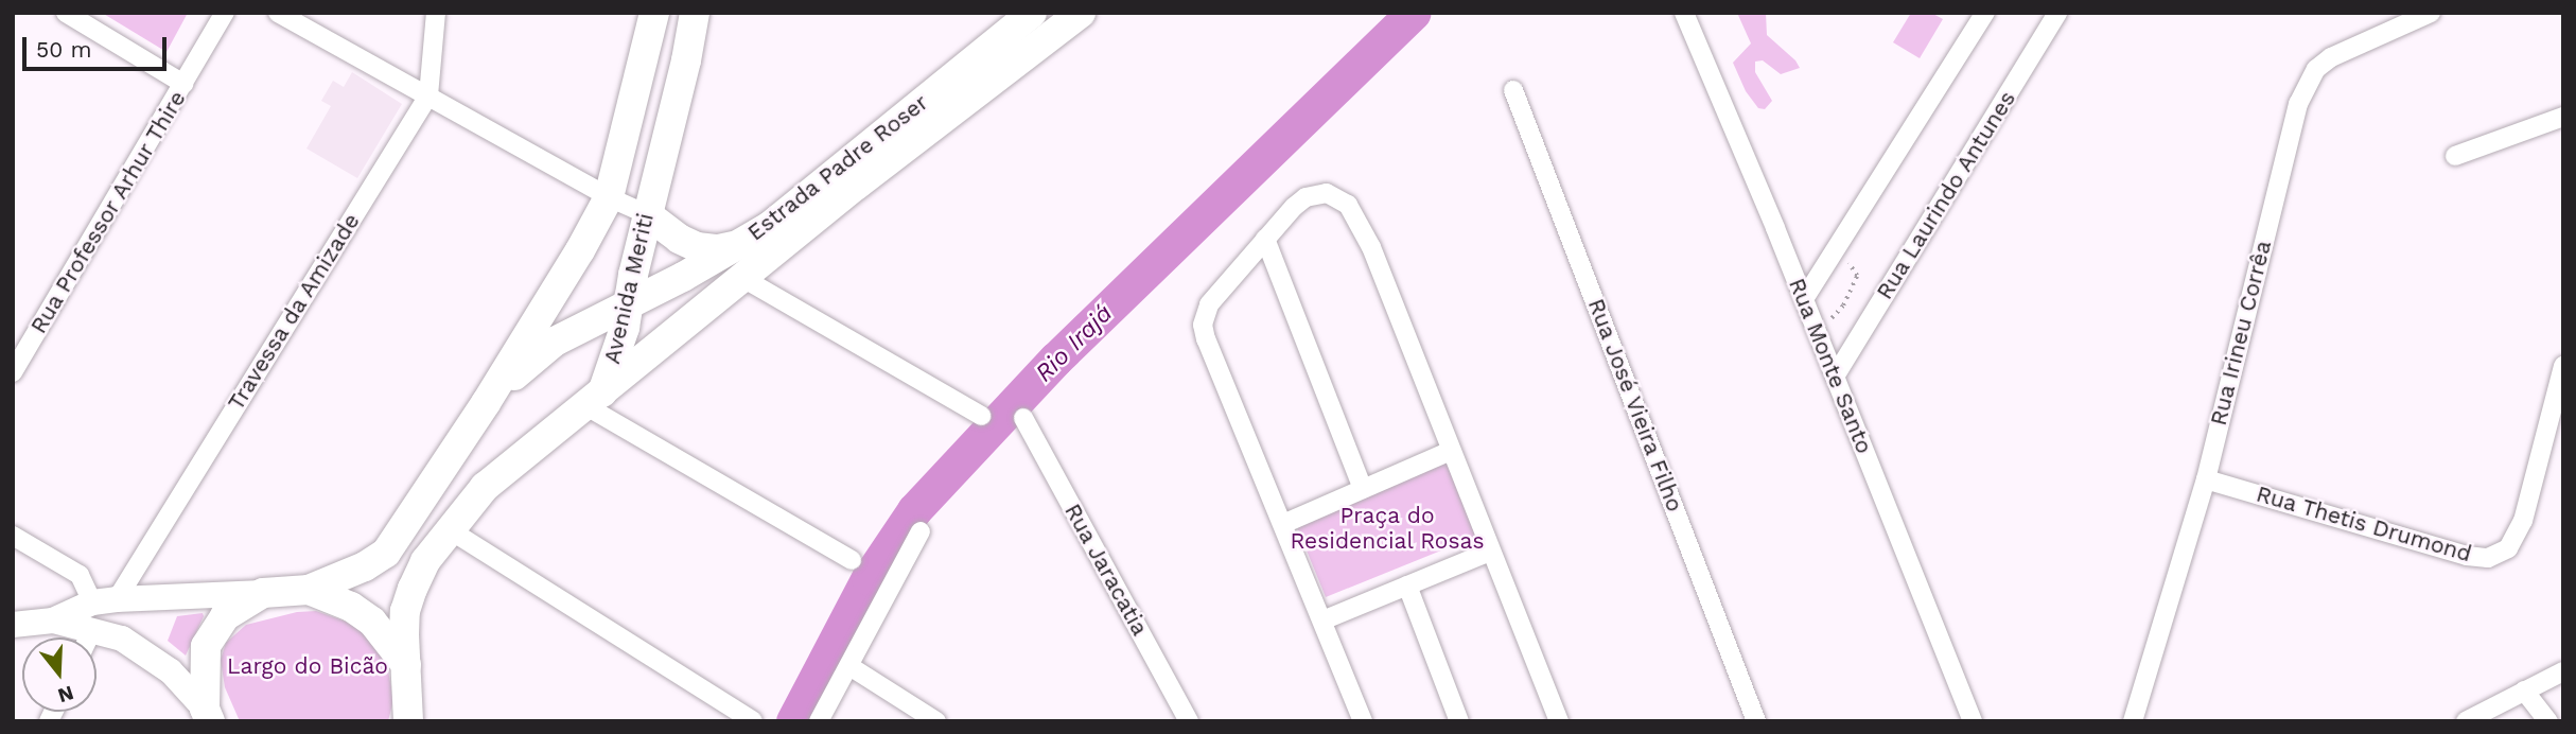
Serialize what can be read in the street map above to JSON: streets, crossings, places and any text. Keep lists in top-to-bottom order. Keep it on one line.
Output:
{"streets":{"main road":["Estrada Padre Roser","Avenida Meriti"],"street":["Rua Laurindo Antunes","Rua Professor Arhur Thire","Travessa da Amizade","Rua Irineu Corrêa","Rua Monte Santo","Rua José Vieira Filho","Rua Thetis Drumond","Rua Jaracatia"]},"crossings":[["Estrada Padre Roser","Avenida Meriti"],["Rua Laurindo Antunes","Rua Monte Santo"],["Rua Irineu Corrêa","Rua Thetis Drumond"]],"water":["Rio Irajá"],"parks":["Praça do Residencial Rosas","Largo do Bicão"],"scale_bar":"50 m","north":"bottom"}
